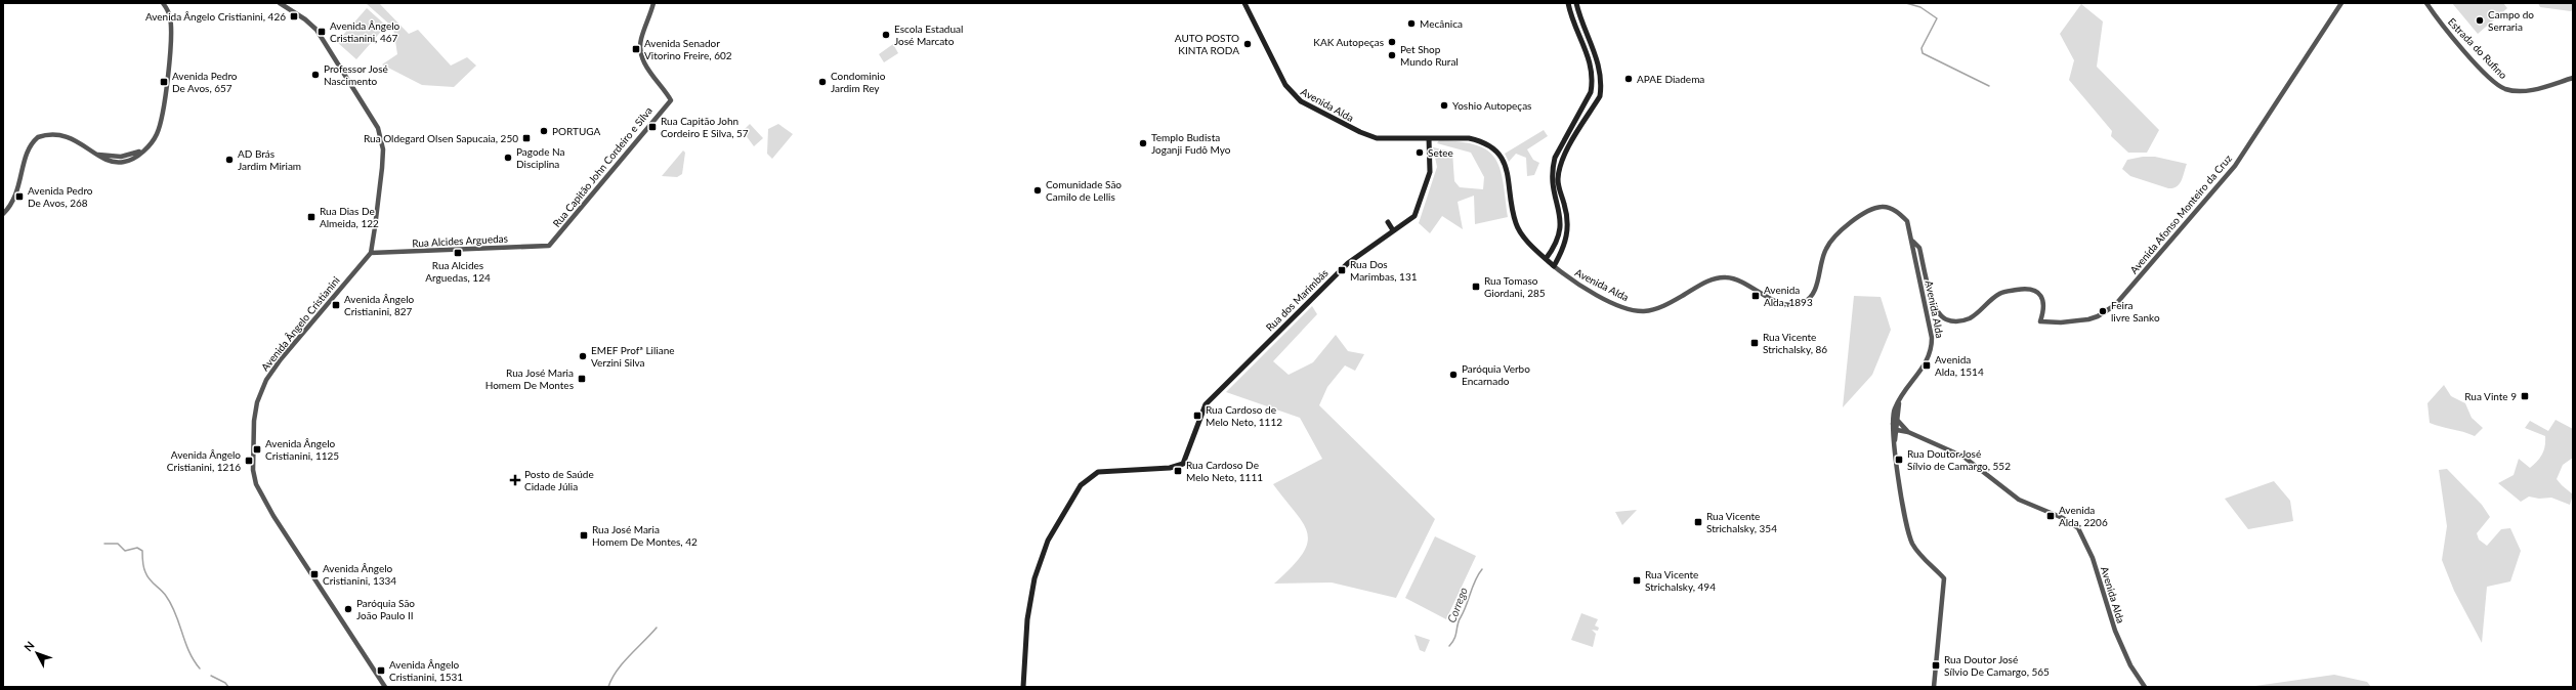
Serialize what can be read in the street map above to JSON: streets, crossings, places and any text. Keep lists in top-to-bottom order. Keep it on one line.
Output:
{"streets":{"main road":["Avenida Alda","Rua dos Marimbás"],"street":["Estrada do Rufino","Rua Capitão John Cordeiro e Silva","Avenida Afonso Monteiro da Cruz","Rua Alcides Arguedas","Avenida Ângelo Cristianini"]},"crossings":[["Avenida Alda","Avenida Afonso Monteiro da Cruz"],["Avenida Alda","Rua dos Marimbás"],["Rua Capitão John Cordeiro e Silva","Rua Alcides Arguedas"],["Rua Alcides Arguedas","Avenida Ângelo Cristianini"]],"water":["Corrego"],"places":{"transit":["Avenida Ângelo Cristianini, 426","Avenida Ângelo Cristianini, 467","Avenida Senador Vitorino Freire, 602","Avenida Pedro De Avos, 657","Rua Capitão John Cordeiro E Silva, 57","Rua Oldegard Olsen Sapucaia, 250","Avenida Pedro De Avos, 268","Rua Dias De Almeida, 122","Rua Alcides Arguedas, 124","Rua Dos Marimbas, 131","Rua Tomaso Giordani, 285","Avenida Alda, 1893","Avenida Ângelo Cristianini, 827","Rua Vicente Strichalsky, 86","Avenida Alda, 1514","Rua José Maria Homem De Montes","Rua Vinte 9","Rua Cardoso de Melo Neto, 1112","Avenida Ângelo Cristianini, 1125","Rua Doutor José Sílvio de Camargo, 552","Avenida Ângelo Cristianini, 1216","Rua Cardoso De Melo Neto, 1111","Avenida Alda, 2206","Rua Vicente Strichalsky, 354","Rua José Maria Homem De Montes, 42","Avenida Ângelo Cristianini, 1334","Rua Vicente Strichalsky, 494","Rua Doutor José Sílvio De Camargo, 565","Avenida Ângelo Cristianini, 1531"],"other":["Campo do Serraria","Mecânica","Escola Estadual José Marcato","KAK Autopeças","AUTO POSTO KINTA RODA","Pet Shop Mundo Rural","Professor José Nascimento","APAE Diadema","Condominio Jardim Rey","Yoshio Autopeças","PORTUGA","Templo Budista Joganji Fudô Myo","Setee","Pagode Na Disciplina","AD Brás Jardim Miriam","Comunidade São Camilo de Lellis","Feira livre Sanko","EMEF Profª Liliane Verzini Silva","Paróquia Verbo Encarnado","Paróquia São João Paulo II"],"health":["Posto de Saúde Cidade Júlia"]},"north":"top left"}
